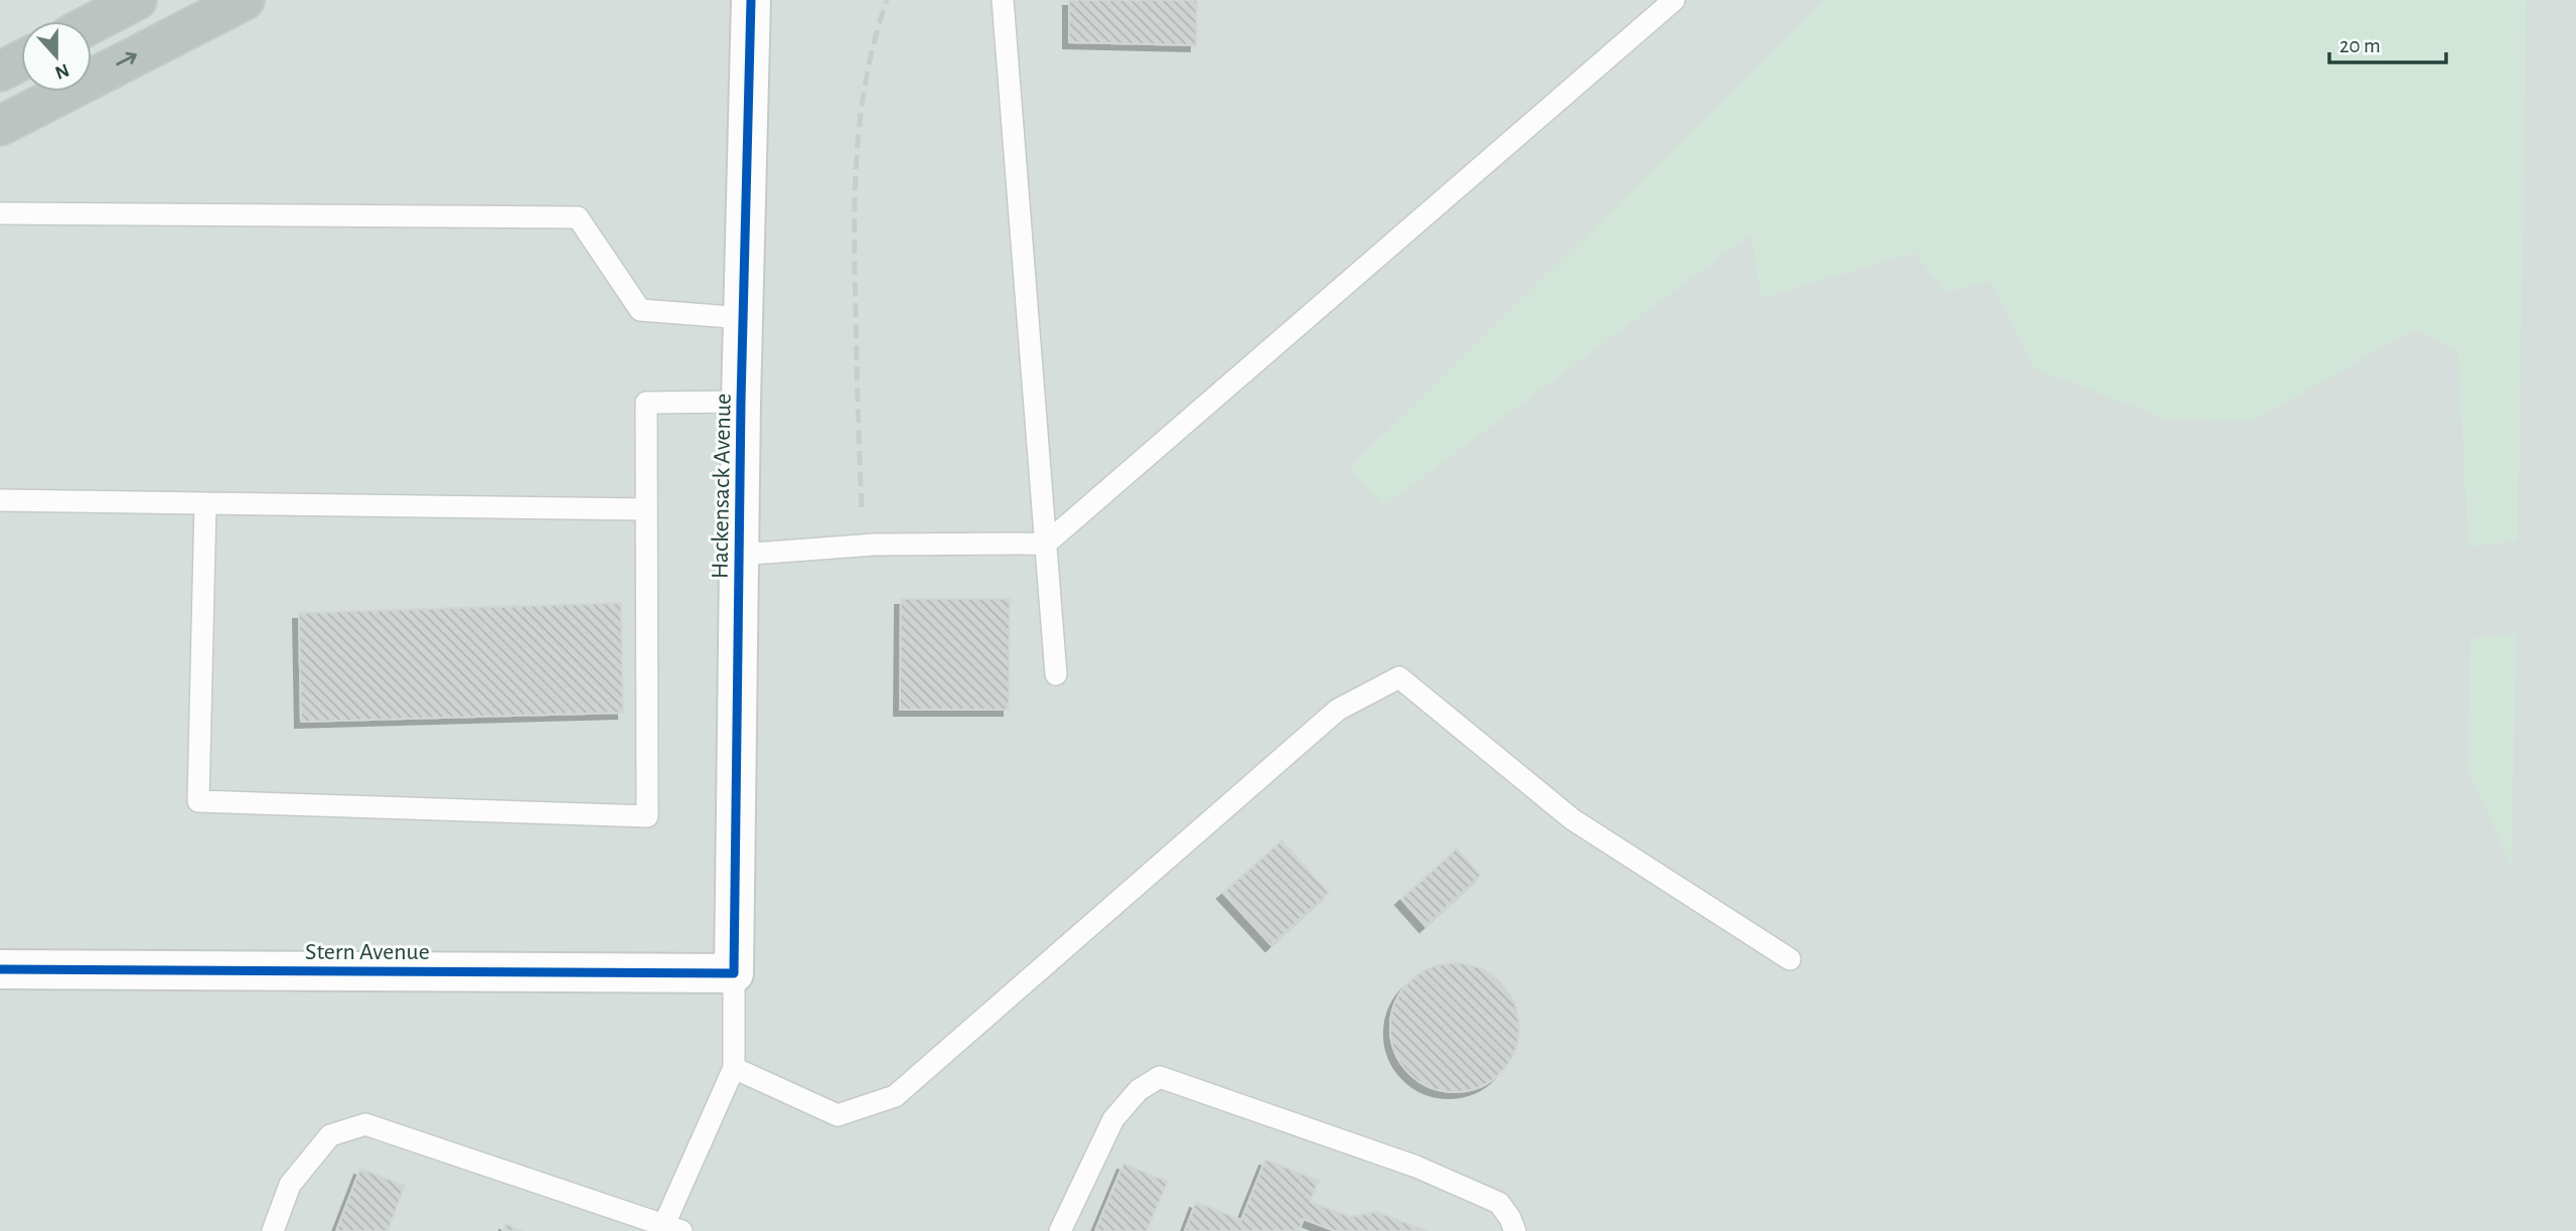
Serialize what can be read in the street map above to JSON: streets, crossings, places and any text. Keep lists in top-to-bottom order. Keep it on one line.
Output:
{"streets":{"street":["Hackensack Avenue","Stern Avenue"]},"crossings":[["Hackensack Avenue","Stern Avenue"]],"scale_bar":"20 m","north":"bottom"}
